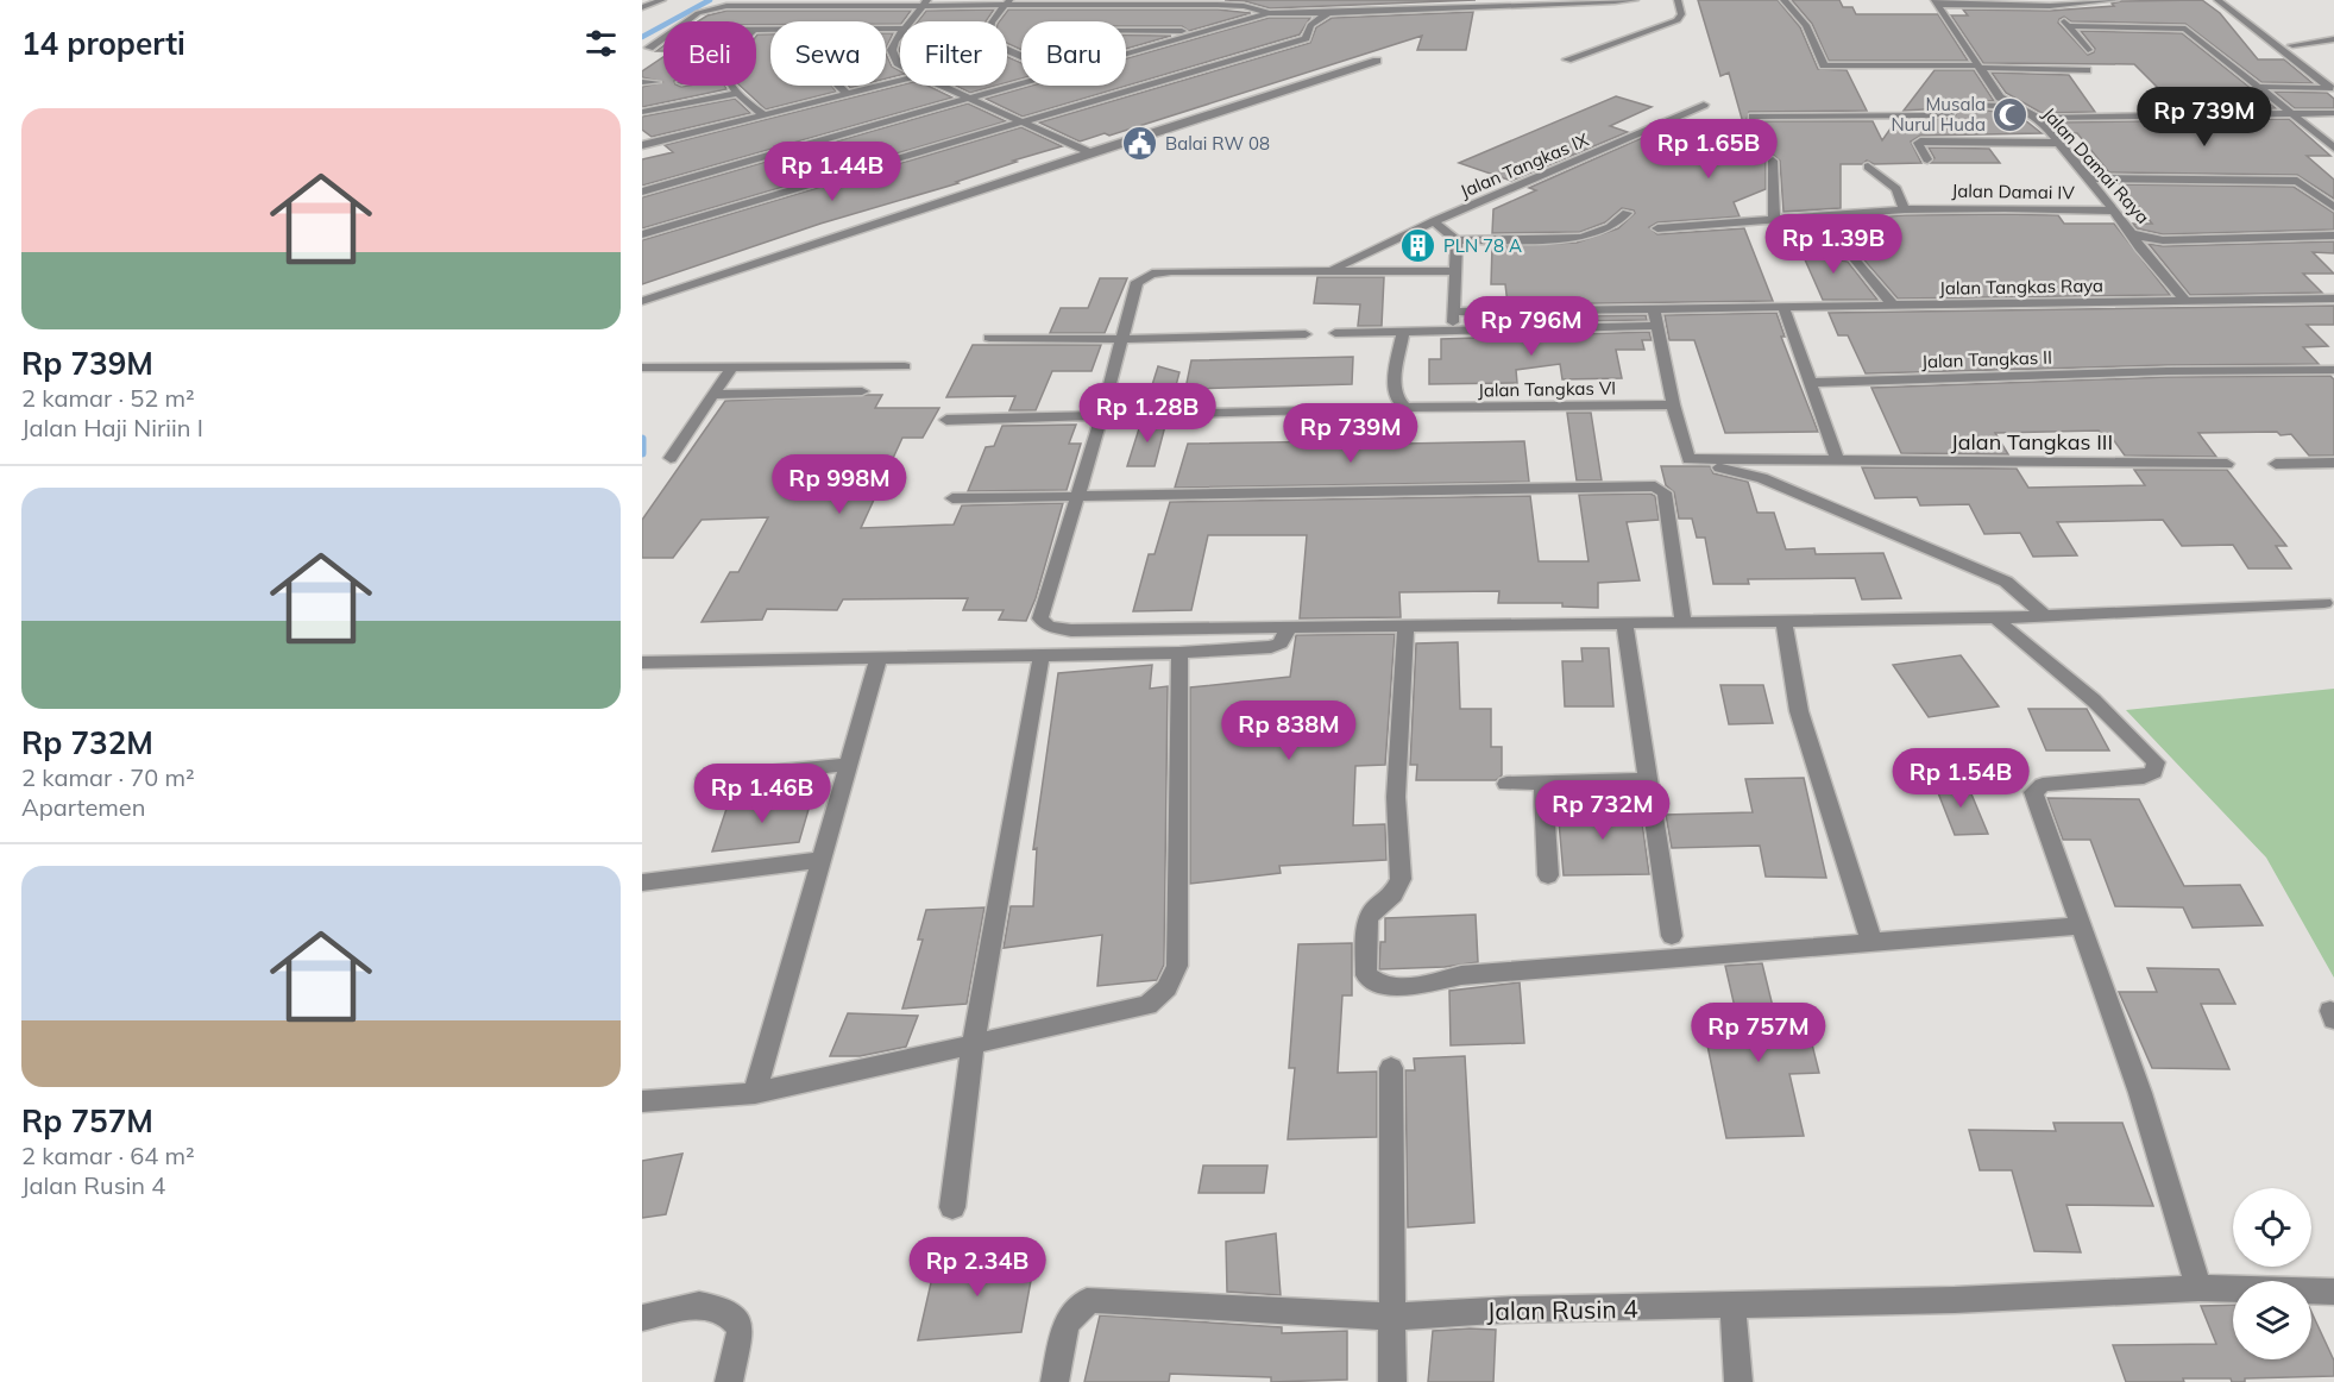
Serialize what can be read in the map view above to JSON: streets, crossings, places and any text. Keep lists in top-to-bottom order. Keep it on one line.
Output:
{"streets":{"street":["Jalan Tangkas IX","Jalan Damai Raya","Jalan Damai IV","Jalan Tangkas Raya","Jalan Tangkas II","Jalan Tangkas VI","Jalan Tangkas III","Jalan Rusin 4"]},"crossings":[["Jalan Damai Raya","Jalan Damai IV"]],"places":{"mosque":["Musala Nurul Huda"],"public building":["Balai RW 08"],"building":["PLN 78 A"]},"page":{"heading":"14 properti","chip":["Beli","Sewa","Filter","Baru"],"list":[{"name":"Rp 739M","note":"2 kamar · 52 m² · Jalan Haji Niriin I"},{"name":"Rp 732M","note":"2 kamar · 70 m² · Apartemen"},{"name":"Rp 757M","note":"2 kamar · 64 m² · Jalan Rusin 4"}],"price":["Rp 739M","Rp 1.65B","Rp 1.44B","Rp 1.39B","Rp 796M","Rp 1.28B","Rp 739M","Rp 998M","Rp 838M","Rp 1.54B","Rp 1.46B","Rp 732M","Rp 757M","Rp 2.34B"]}}
